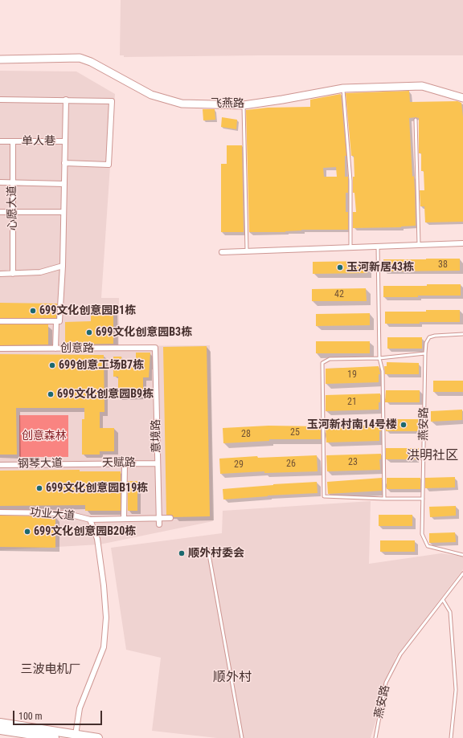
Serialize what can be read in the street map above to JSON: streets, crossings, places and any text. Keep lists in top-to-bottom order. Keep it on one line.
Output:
{"streets":{"street":["飞燕路","单人巷","心愿大道","创意路","意境路","天赋路","钢琴大道","功业大道"],"lane":["燕安路"]},"crossings":[["单人巷","心愿大道"],["创意路","意境路"],["意境路","天赋路"],["意境路","功业大道"],["天赋路","钢琴大道"]],"districts":["洪明社区","三波电机厂","顺外村"],"parks":["创意森林"],"places":["玉河新居43栋","699文化创意园B1栋","699文化创意园B3栋","699创意工场B7栋","699文化创意园B9栋","玉河新村南14号楼","699文化创意园B19栋","699文化创意园B20栋","顺外村委会"],"house_numbers":["38","42","19","21","25","28","23","26","29"],"scale_bar":"100 m"}
